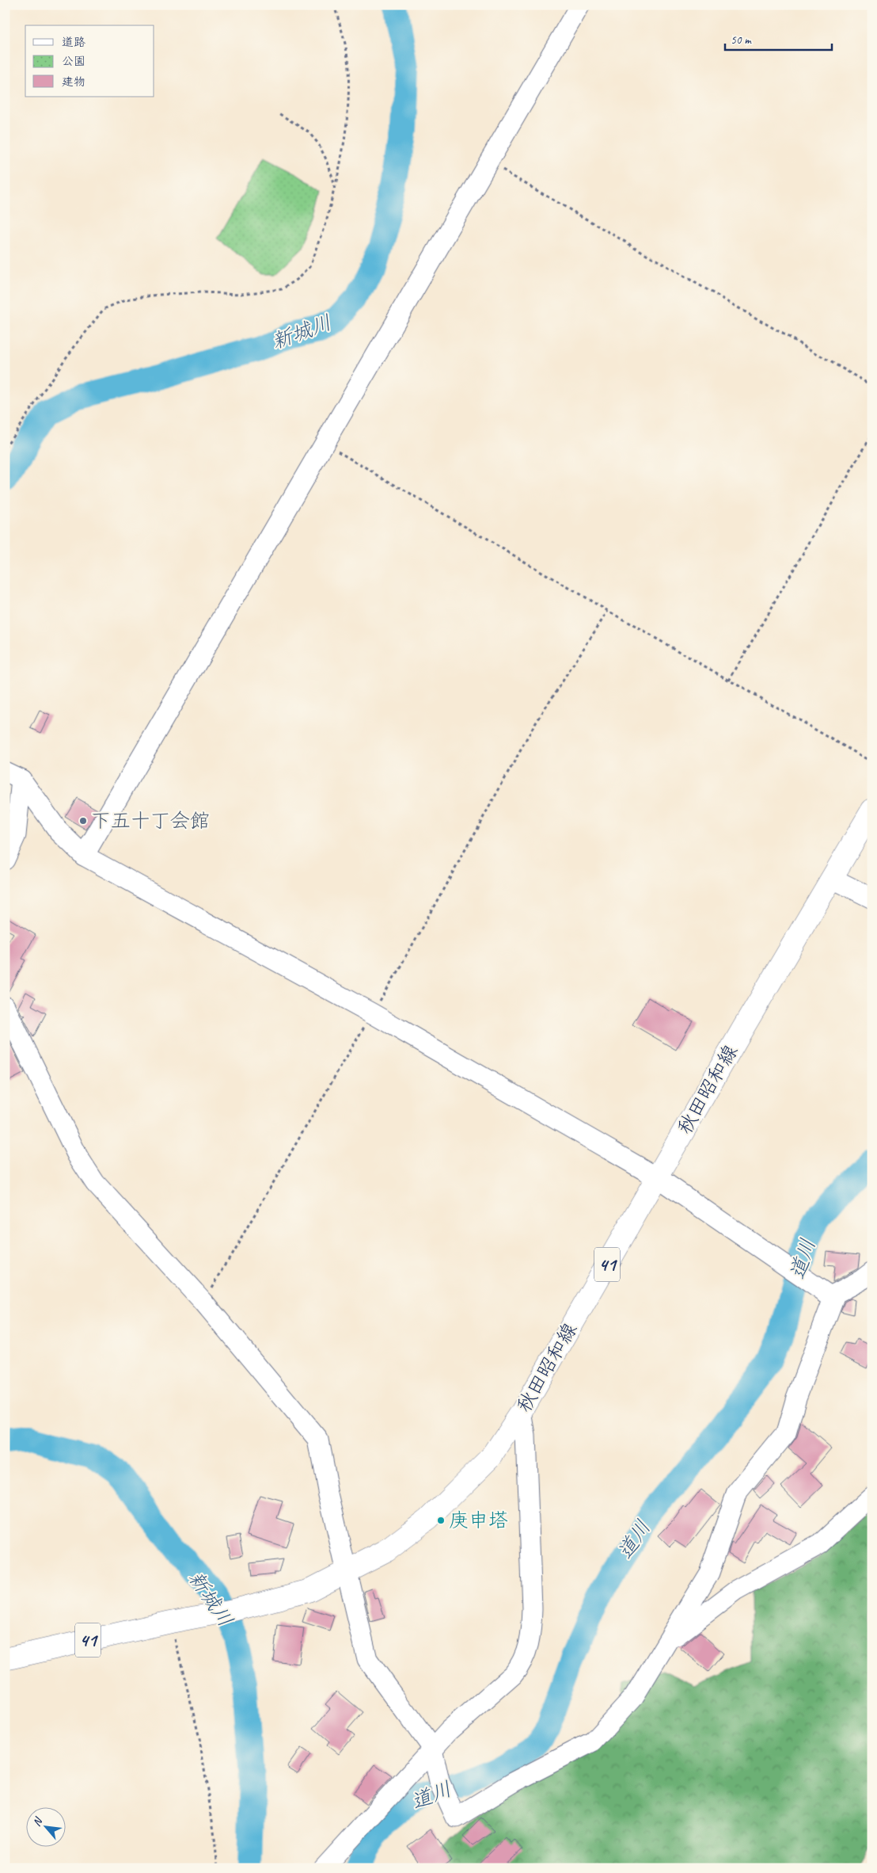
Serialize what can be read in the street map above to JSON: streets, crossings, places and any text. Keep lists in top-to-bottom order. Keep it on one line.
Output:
{"streets":{"main road":["秋田昭和線","41"]},"water":["新城川","道川"],"places":["下五十丁会館","庚申塔"],"legend":["道路","公園","建物"],"scale_bar":"50 m","north":"top left"}
